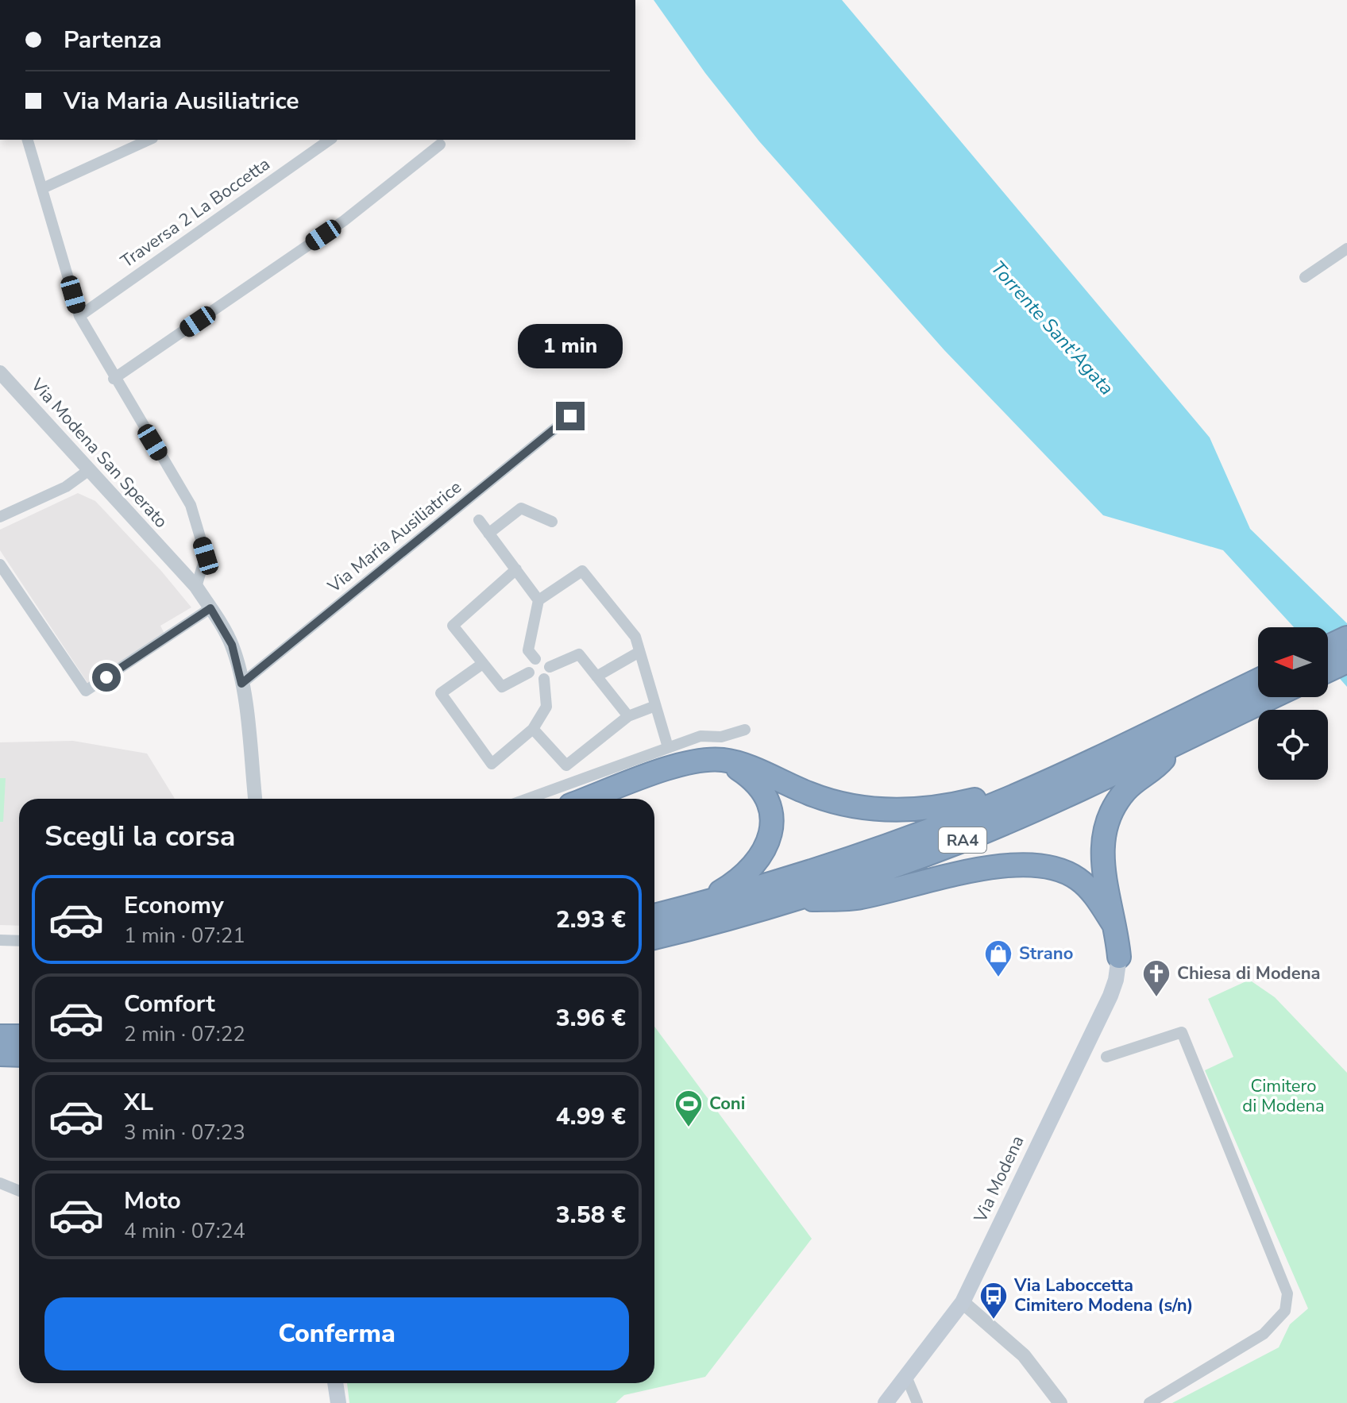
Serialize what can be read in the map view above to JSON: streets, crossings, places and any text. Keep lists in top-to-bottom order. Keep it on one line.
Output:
{"streets":{"highway":["RA4"],"main road":["Via Modena"],"street":["Traversa 2 La Boccetta","Via Modena San Sperato","Via Maria Ausiliatrice"]},"crossings":[["Via Modena San Sperato","Via Maria Ausiliatrice"]],"water":["Torrente Sant'Agata"],"parks":["Cimitero di Modena"],"places":{"shop":["Strano"],"church":["Chiesa di Modena"],"sports":["Coni"],"bus stop":["Via Laboccetta Cimitero Modena (s/n)"]},"north":"left","page":{"banner":["Partenza","Via Maria Ausiliatrice"],"bubble":"1 min","heading":"Scegli la corsa","list":[{"name":"Economy","note":"1 min · 07:21","value":"2.93 €"},{"name":"Comfort","note":"2 min · 07:22","value":"3.96 €"},{"name":"XL","note":"3 min · 07:23","value":"4.99 €"},{"name":"Moto","note":"4 min · 07:24","value":"3.58 €"}],"buttons":"Conferma"}}
